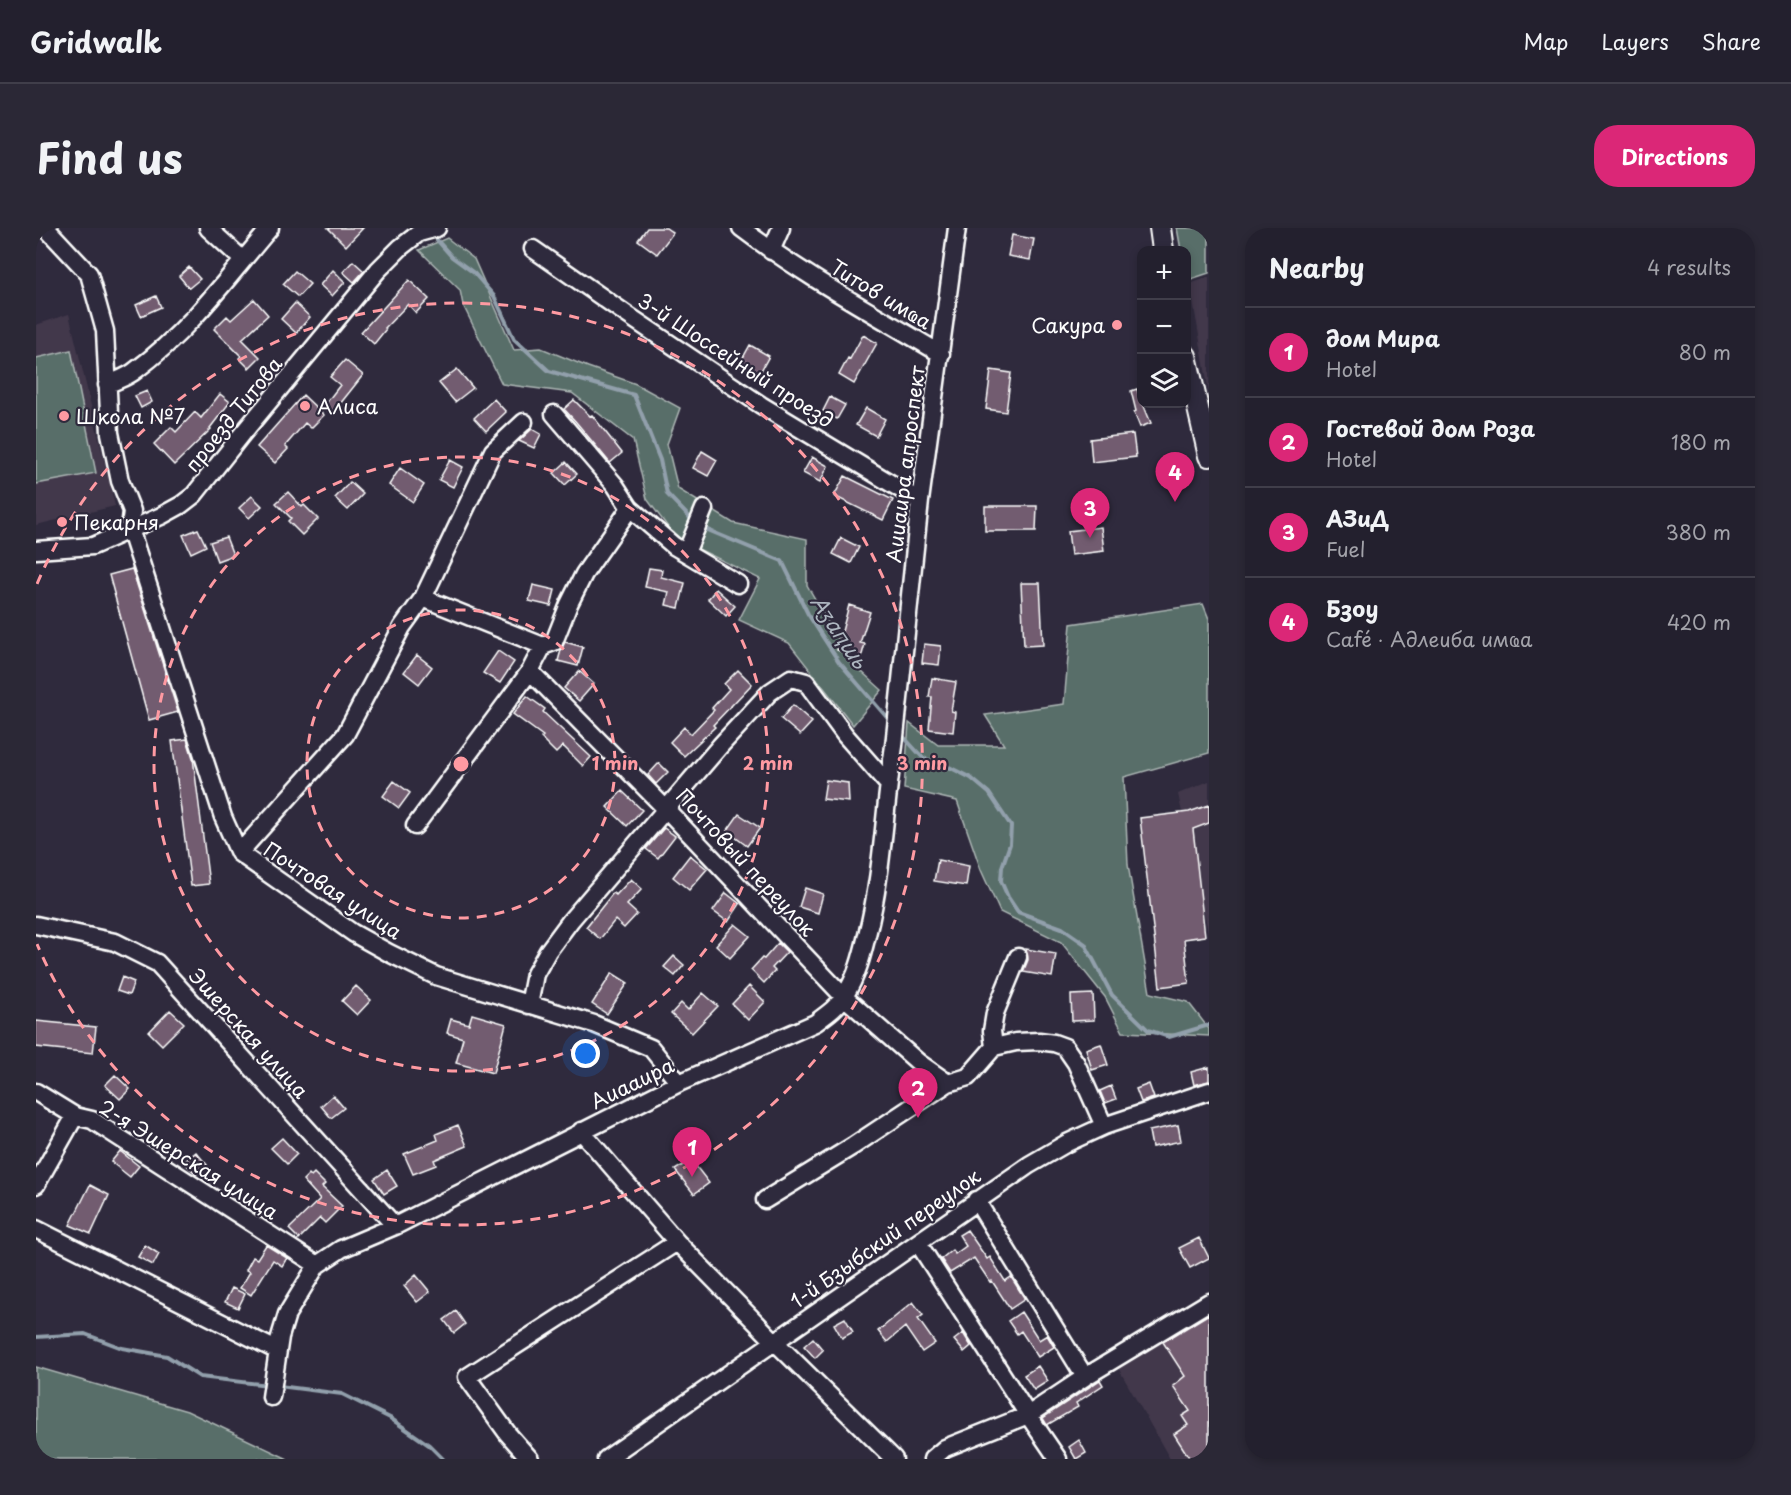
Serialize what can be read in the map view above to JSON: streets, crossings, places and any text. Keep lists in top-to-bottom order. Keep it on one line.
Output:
{"streets":{"street":["Титов имҩа","3-й Шоссейный проезд","проезд Титова","Аииаира апроспект","Почтовый переулок","Почтовая улица","Эшерская улица","Аиааира","2-я Эшерская улица","1-й Бзыбский переулок"]},"crossings":[["Титов имҩа","Аииаира апроспект"],["3-й Шоссейный проезд","Аииаира апроспект"],["проезд Титова","Почтовая улица"],["Аииаира апроспект","Аиааира"],["Почтовый переулок","Аиааира"],["Почтовая улица","Аиааира"],["Эшерская улица","Аиааира"],["Аиааира","2-я Эшерская улица"]],"water":["Аӡаԥшь"],"places":["Сакура","Алиса","Школа №7","Пекарня"],"page":{"header":"Gridwalk","nav":["Map","Layers","Share"],"title":"Find us","buttons":"Directions","heading":["Nearby","4 results"],"map_buttons":["+","−"],"list":[{"mark":"1","name":"дом Мира","note":"Hotel","value":"80 m"},{"mark":"2","name":"Гостевой дом Роза","note":"Hotel","value":"180 m"},{"mark":"3","name":"АЗиД","note":"Fuel","value":"380 m"},{"mark":"4","name":"Бзоу","note":"Café · Адлеиба имҩа","value":"420 m"}],"pins":["4","3","2","1"]},"rings":["1 min","2 min","3 min"]}
